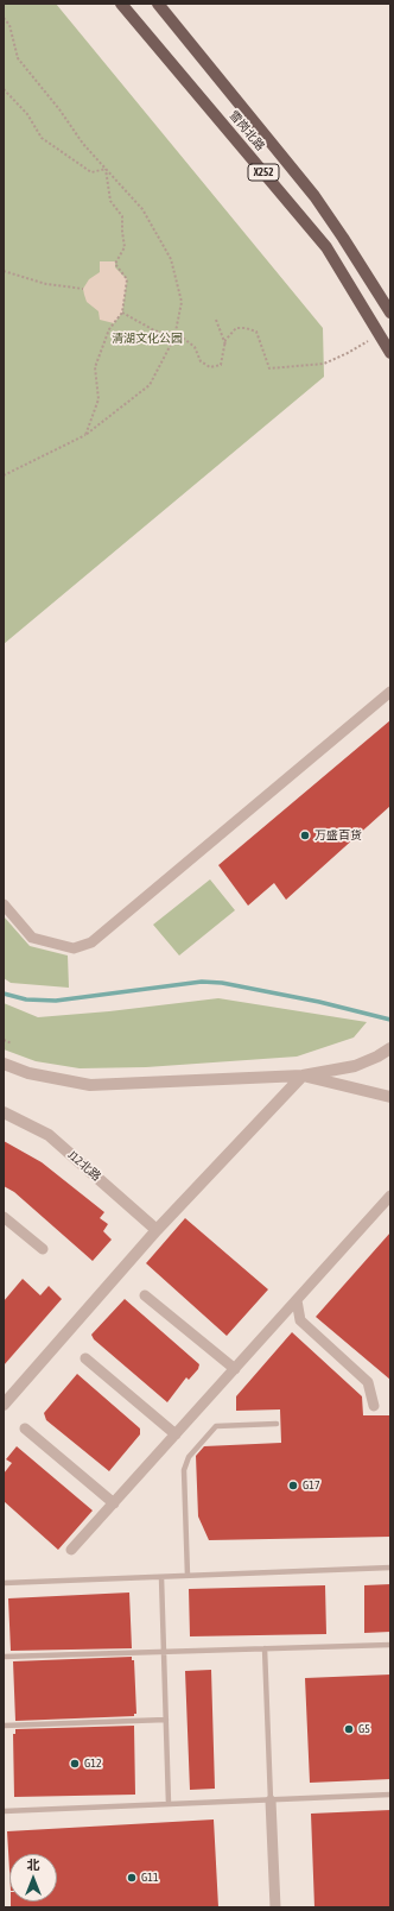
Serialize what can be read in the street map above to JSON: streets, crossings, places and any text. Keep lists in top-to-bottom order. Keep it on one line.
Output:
{"streets":{"main road":["雪岗北路","X252"],"street":["J12北路"]},"parks":["清湖文化公园"],"places":["万盛百货","G17","G5","G12","G11"],"north":"top"}
